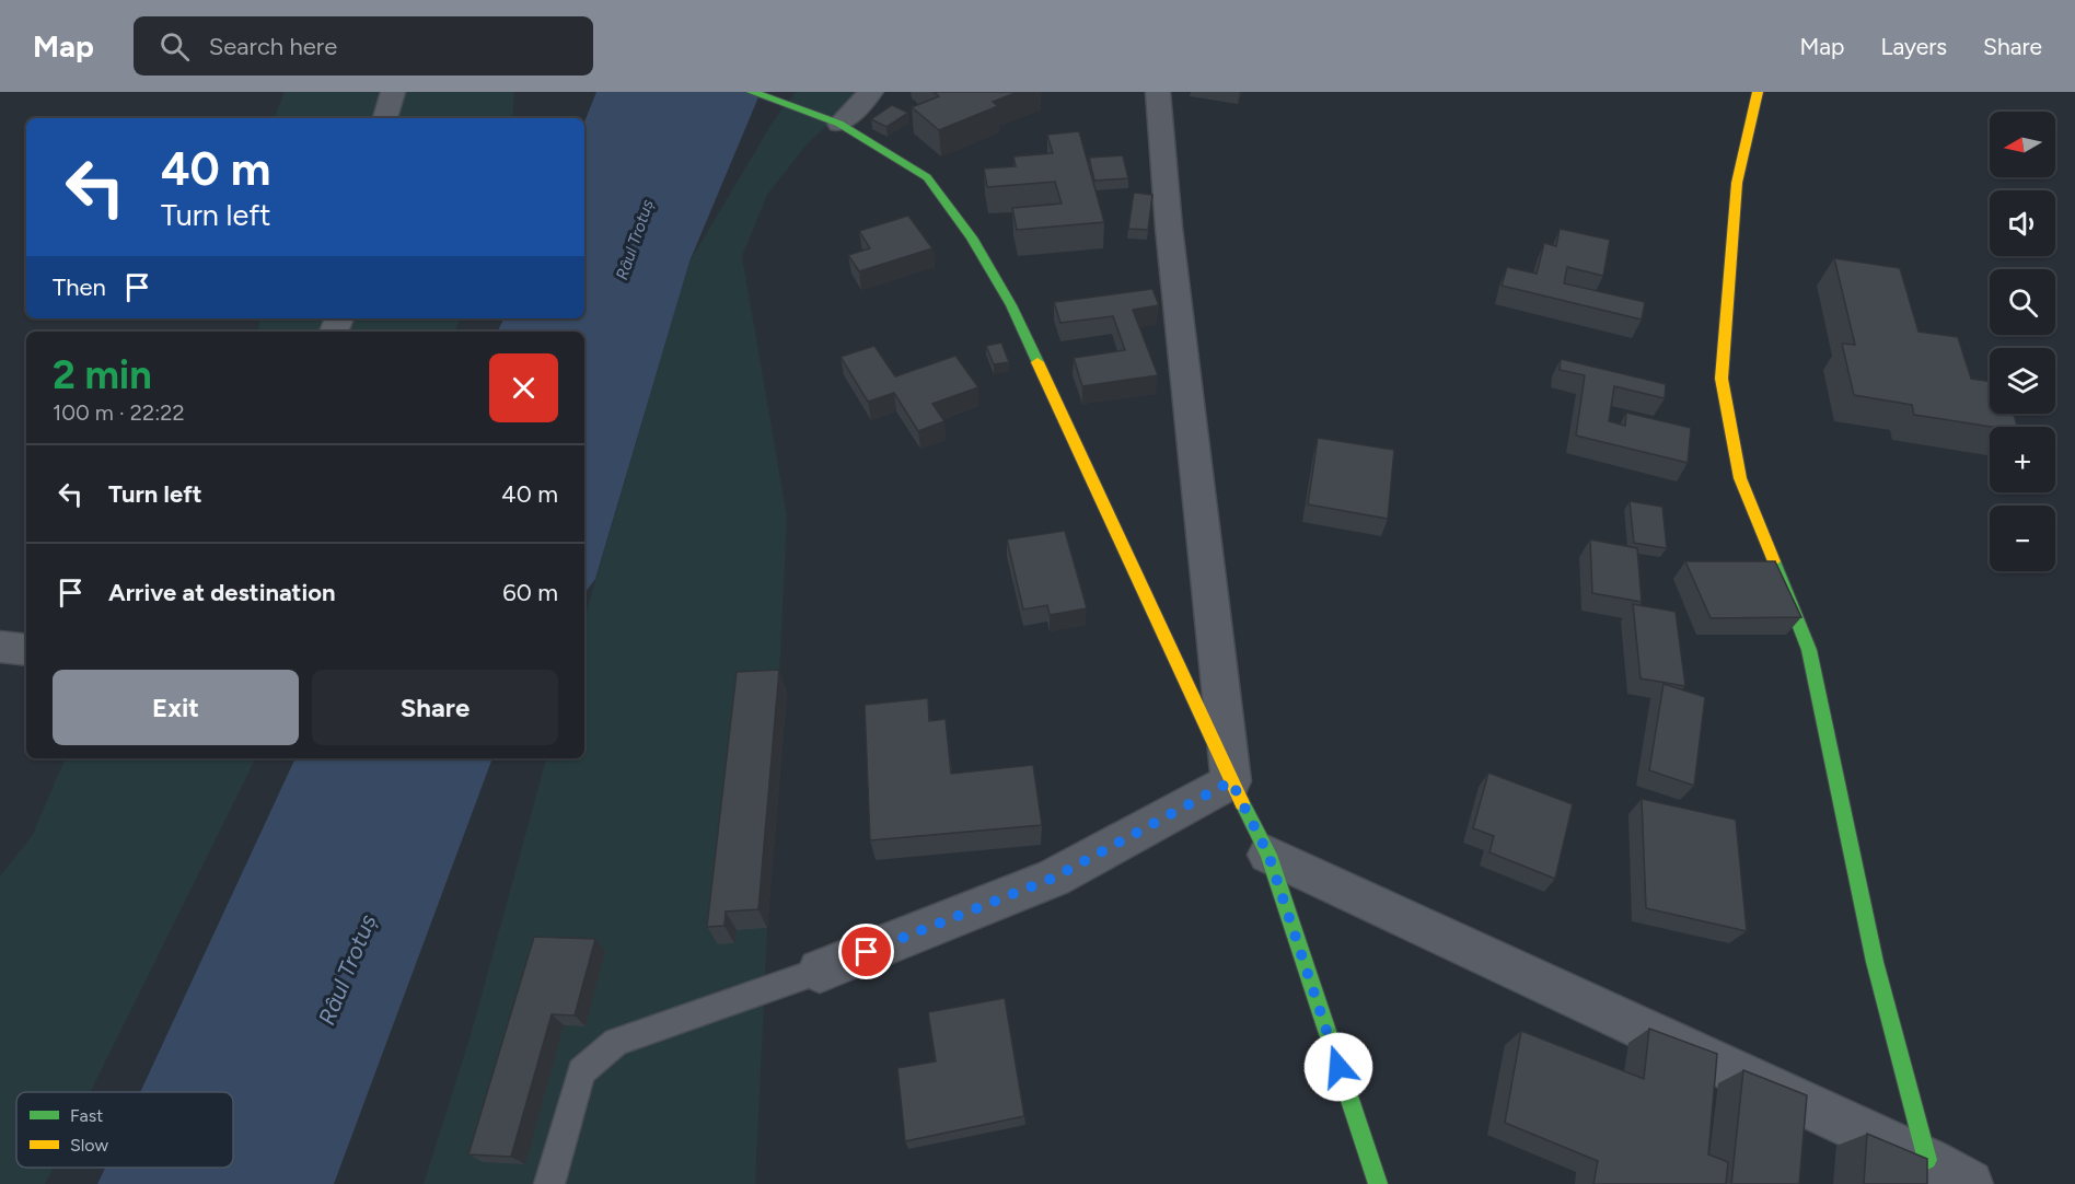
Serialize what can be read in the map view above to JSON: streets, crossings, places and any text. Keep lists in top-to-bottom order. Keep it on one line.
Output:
{"water":["Râul Trotuș"],"legend":["Fast","Slow"],"north":"left","page":{"header":"Map","search":"Search here","nav":["Map","Layers","Share"],"map_buttons":["+","−"],"turn":["40 m","Turn left"],"then":"Then","heading":["2 min","100 m · 22:22"],"list":[{"name":"Turn left","value":"40 m"},{"name":"Arrive at destination","value":"60 m"}],"buttons":["Exit","Share"]}}
